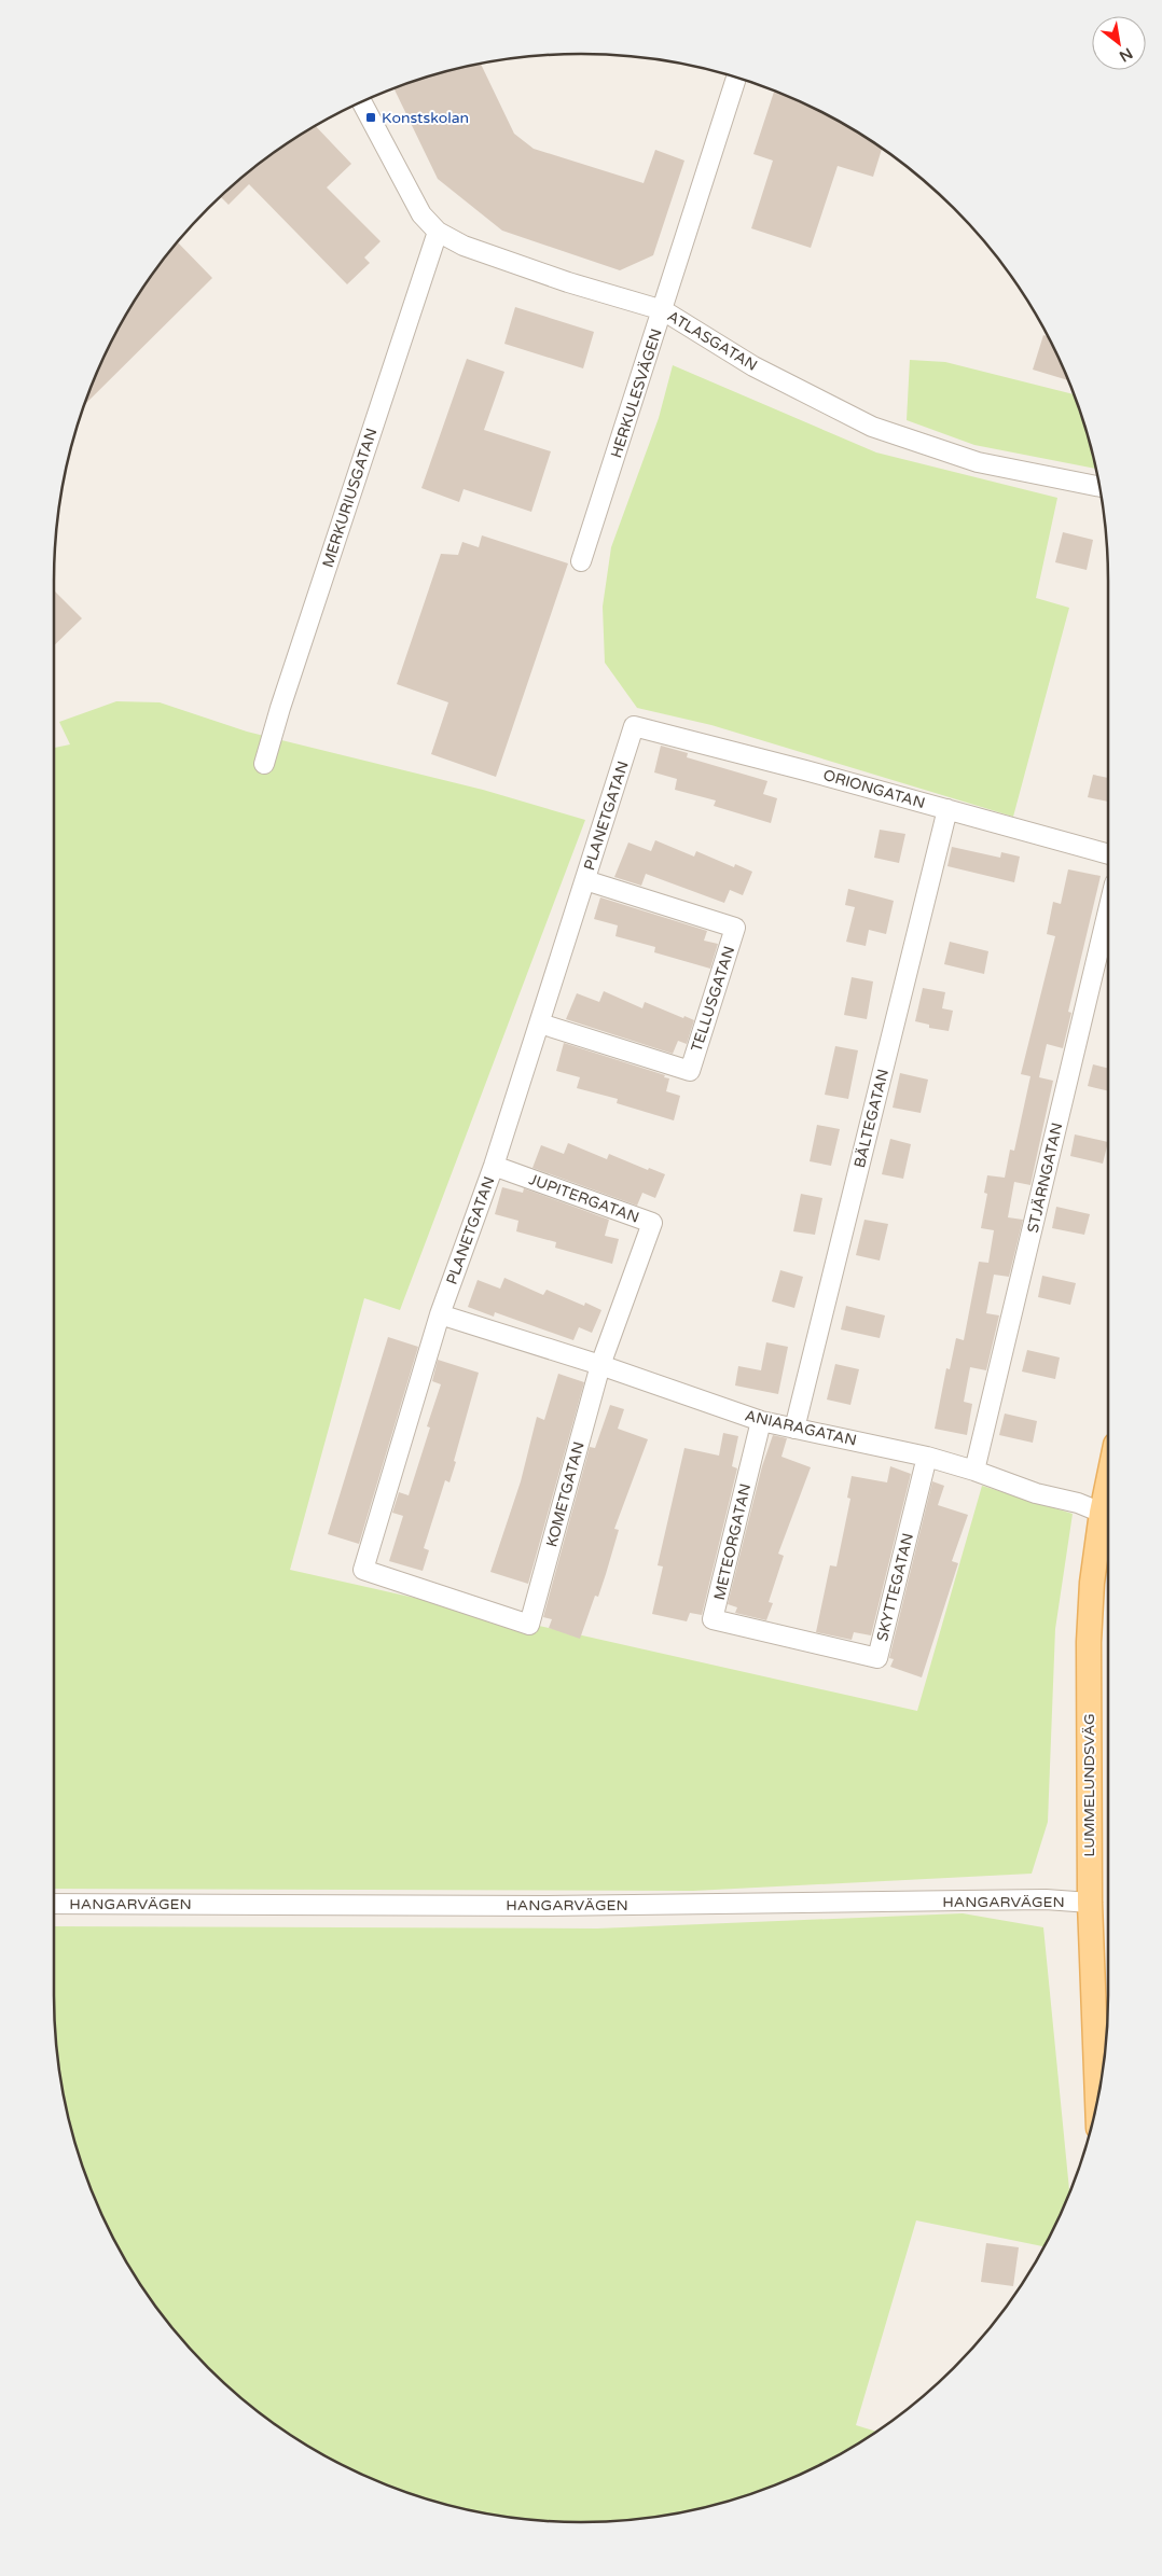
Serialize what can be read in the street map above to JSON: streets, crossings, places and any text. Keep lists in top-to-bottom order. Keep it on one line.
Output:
{"streets":{"main road":["LUMMELUNDSVÄG"],"street":["ATLASGATAN","HERKULESVÄGEN","MERKURIUSGATAN","ORIONGATAN","PLANETGATAN","TELLUSGATAN","BÄLTEGATAN","STJÄRNGATAN","JUPITERGATAN","ANIARAGATAN","KOMETGATAN","METEORGATAN","SKYTTEGATAN","HANGARVÄGEN"]},"crossings":[["ATLASGATAN","HERKULESVÄGEN"],["ATLASGATAN","MERKURIUSGATAN"],["ORIONGATAN","PLANETGATAN"],["ORIONGATAN","BÄLTEGATAN"],["PLANETGATAN","TELLUSGATAN"],["PLANETGATAN","JUPITERGATAN"],["PLANETGATAN","ANIARAGATAN"],["PLANETGATAN","KOMETGATAN"],["BÄLTEGATAN","ANIARAGATAN"],["STJÄRNGATAN","ANIARAGATAN"],["JUPITERGATAN","ANIARAGATAN"],["JUPITERGATAN","KOMETGATAN"],["ANIARAGATAN","KOMETGATAN"],["ANIARAGATAN","METEORGATAN"],["ANIARAGATAN","SKYTTEGATAN"],["ANIARAGATAN","LUMMELUNDSVÄG"],["METEORGATAN","SKYTTEGATAN"],["LUMMELUNDSVÄG","HANGARVÄGEN"]],"places":{"transit":["Konstskolan"]},"north":"bottom right"}
